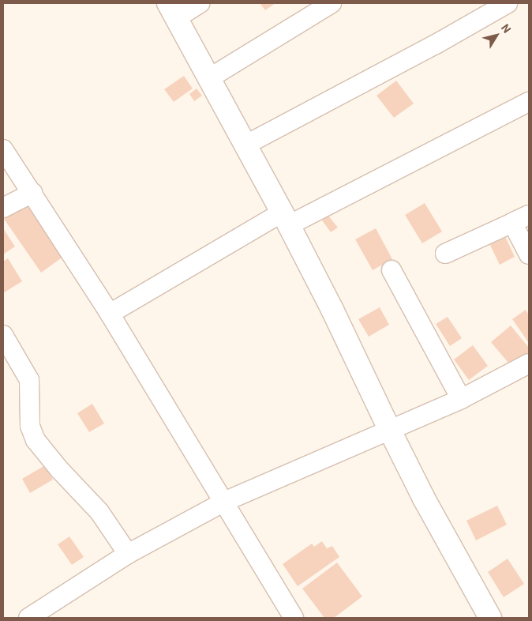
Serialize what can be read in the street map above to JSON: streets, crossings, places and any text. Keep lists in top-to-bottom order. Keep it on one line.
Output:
{"north":"top right"}
